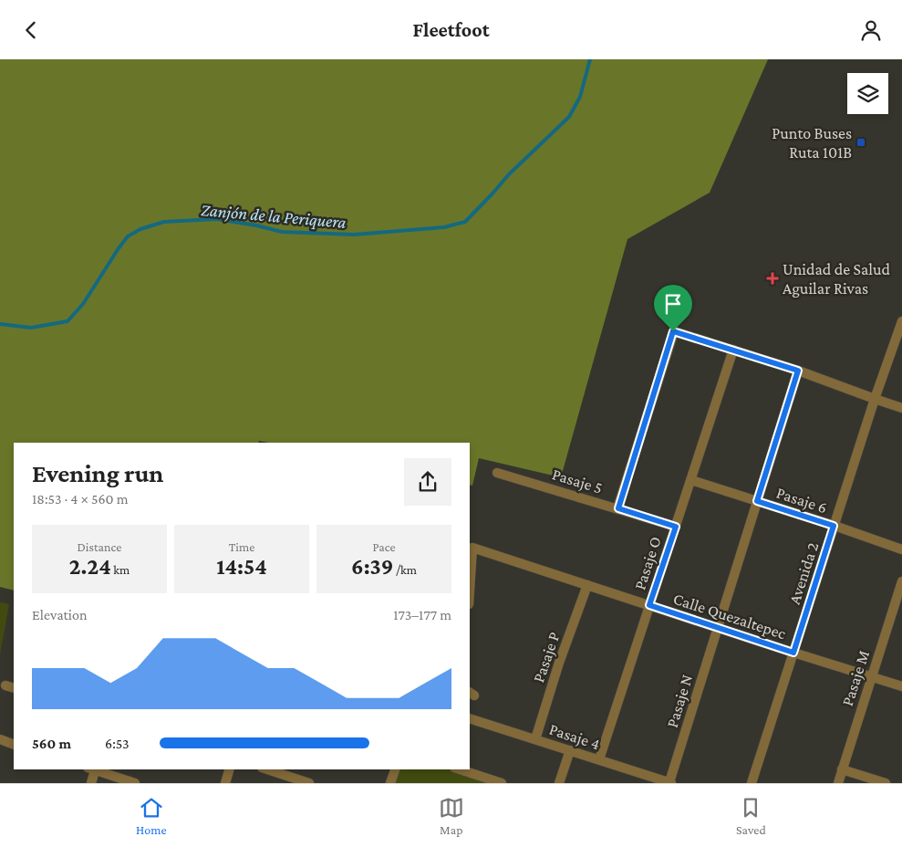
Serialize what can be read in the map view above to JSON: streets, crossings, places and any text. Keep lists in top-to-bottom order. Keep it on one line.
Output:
{"streets":{"street":["Pasaje 5","Pasaje 6","Pasaje O","Avenida 2","Calle Quezaltepec","Pasaje P","Pasaje M","Pasaje N","Pasaje 4"]},"crossings":[["Pasaje 5","Pasaje O"],["Pasaje 6","Pasaje O"],["Pasaje 6","Avenida 2"],["Pasaje 6","Pasaje N"],["Pasaje O","Calle Quezaltepec"],["Pasaje O","Pasaje 4"],["Avenida 2","Calle Quezaltepec"],["Calle Quezaltepec","Pasaje P"],["Calle Quezaltepec","Pasaje M"],["Calle Quezaltepec","Pasaje N"],["Pasaje P","Pasaje 4"],["Pasaje N","Pasaje 4"]],"water":["Zanjón de la Periquera"],"places":{"transit":["Punto Buses Ruta 101B"],"health":["Unidad de Salud Aguilar Rivas"]},"page":{"header":"Fleetfoot","heading":["Evening run","18:53 · 4 × 560 m"],"stats":[["Distance","2.24 km"],["Time","14:54"],["Pace","6:39 /km"]],"chart":["Elevation","173–177 m"],"list":[{"name":"560 m","note":"6:53"}],"tabs":["Home","Map","Saved"]}}
